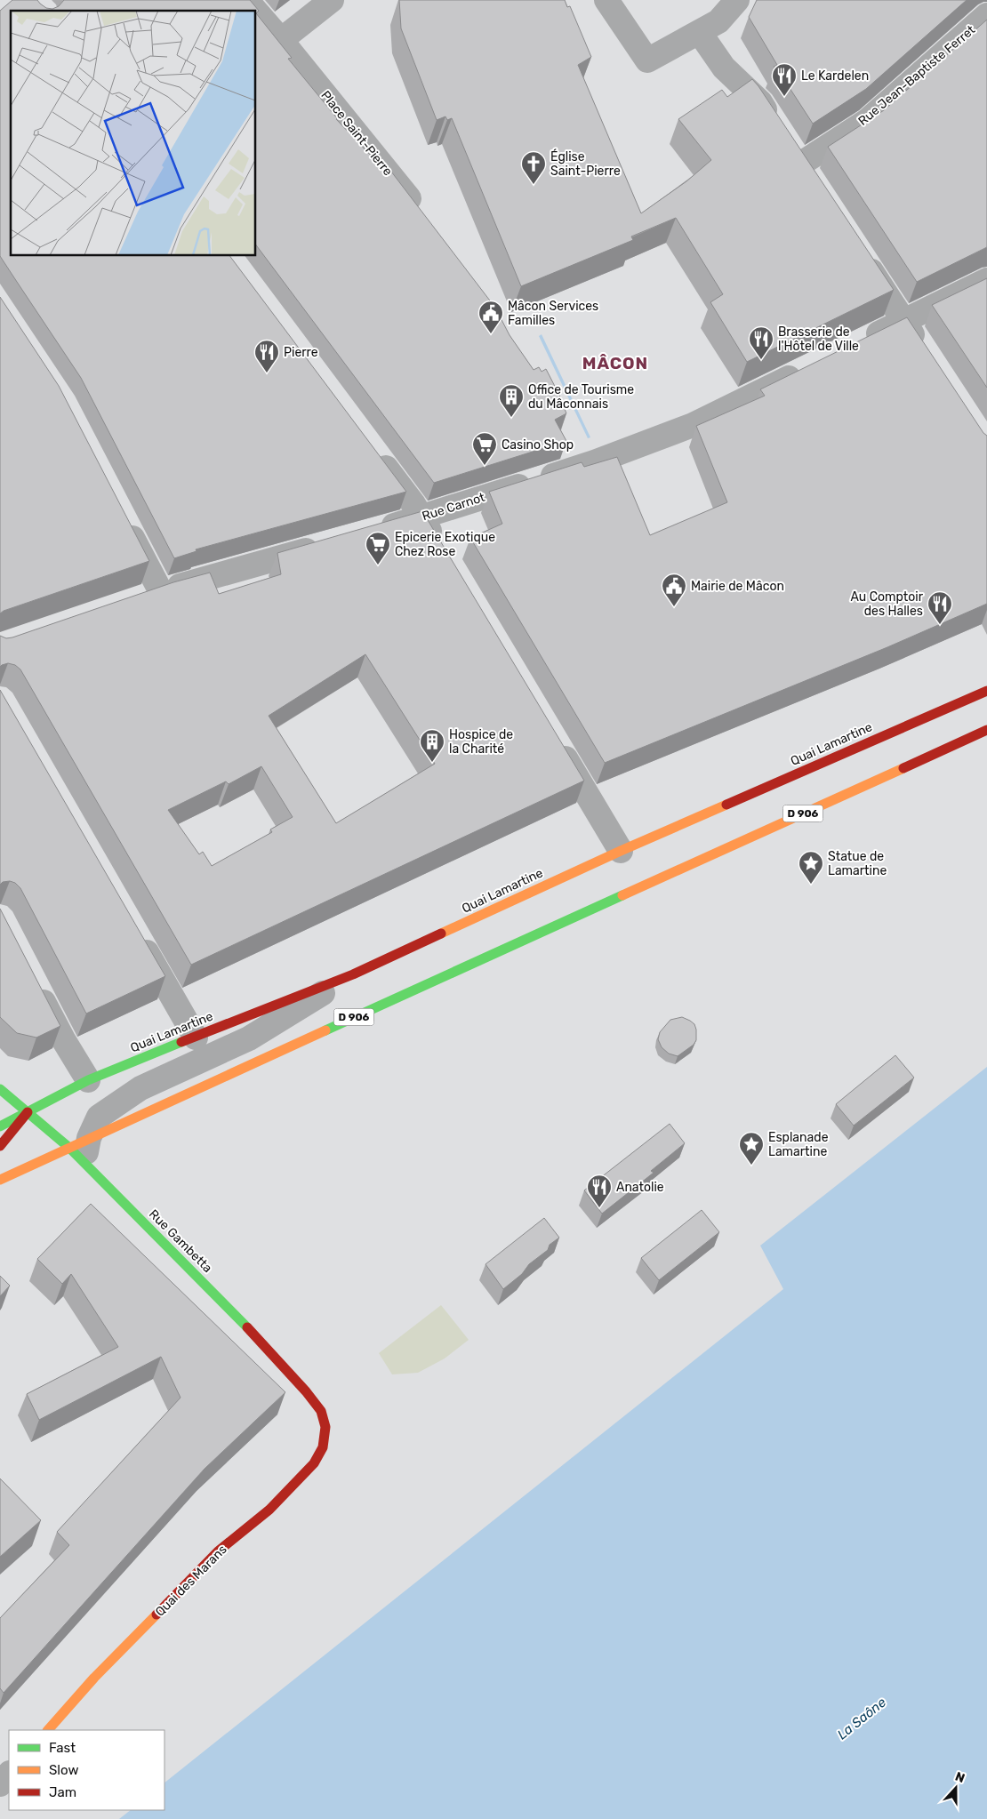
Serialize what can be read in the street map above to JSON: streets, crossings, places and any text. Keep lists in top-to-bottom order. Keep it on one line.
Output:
{"streets":{"main road":["Quai Lamartine","D 906","Rue Gambetta","Quai des Marans"],"street":["Rue Jean-Baptiste Ferret","Place Saint-Pierre","Rue Carnot"]},"crossings":[["Quai Lamartine","Rue Gambetta"],["D 906","Rue Gambetta"],["Rue Gambetta","Quai des Marans"]],"districts":["MÂCON"],"water":["La Saône"],"places":{"restaurant":["Le Kardelen","Brasserie de l'Hôtel de Ville","Pierre","Au Comptoir des Halles","Anatolie"],"church":["Église Saint-Pierre"],"public building":["Mâcon Services Familles","Mairie de Mâcon"],"building":["Office de Tourisme du Mâconnais","Hospice de la Charité"],"supermarket":["Casino Shop","Epicerie Exotique Chez Rose"],"place":["Statue de Lamartine","Esplanade Lamartine"]},"legend":["Fast","Slow","Jam"],"north":"top"}
